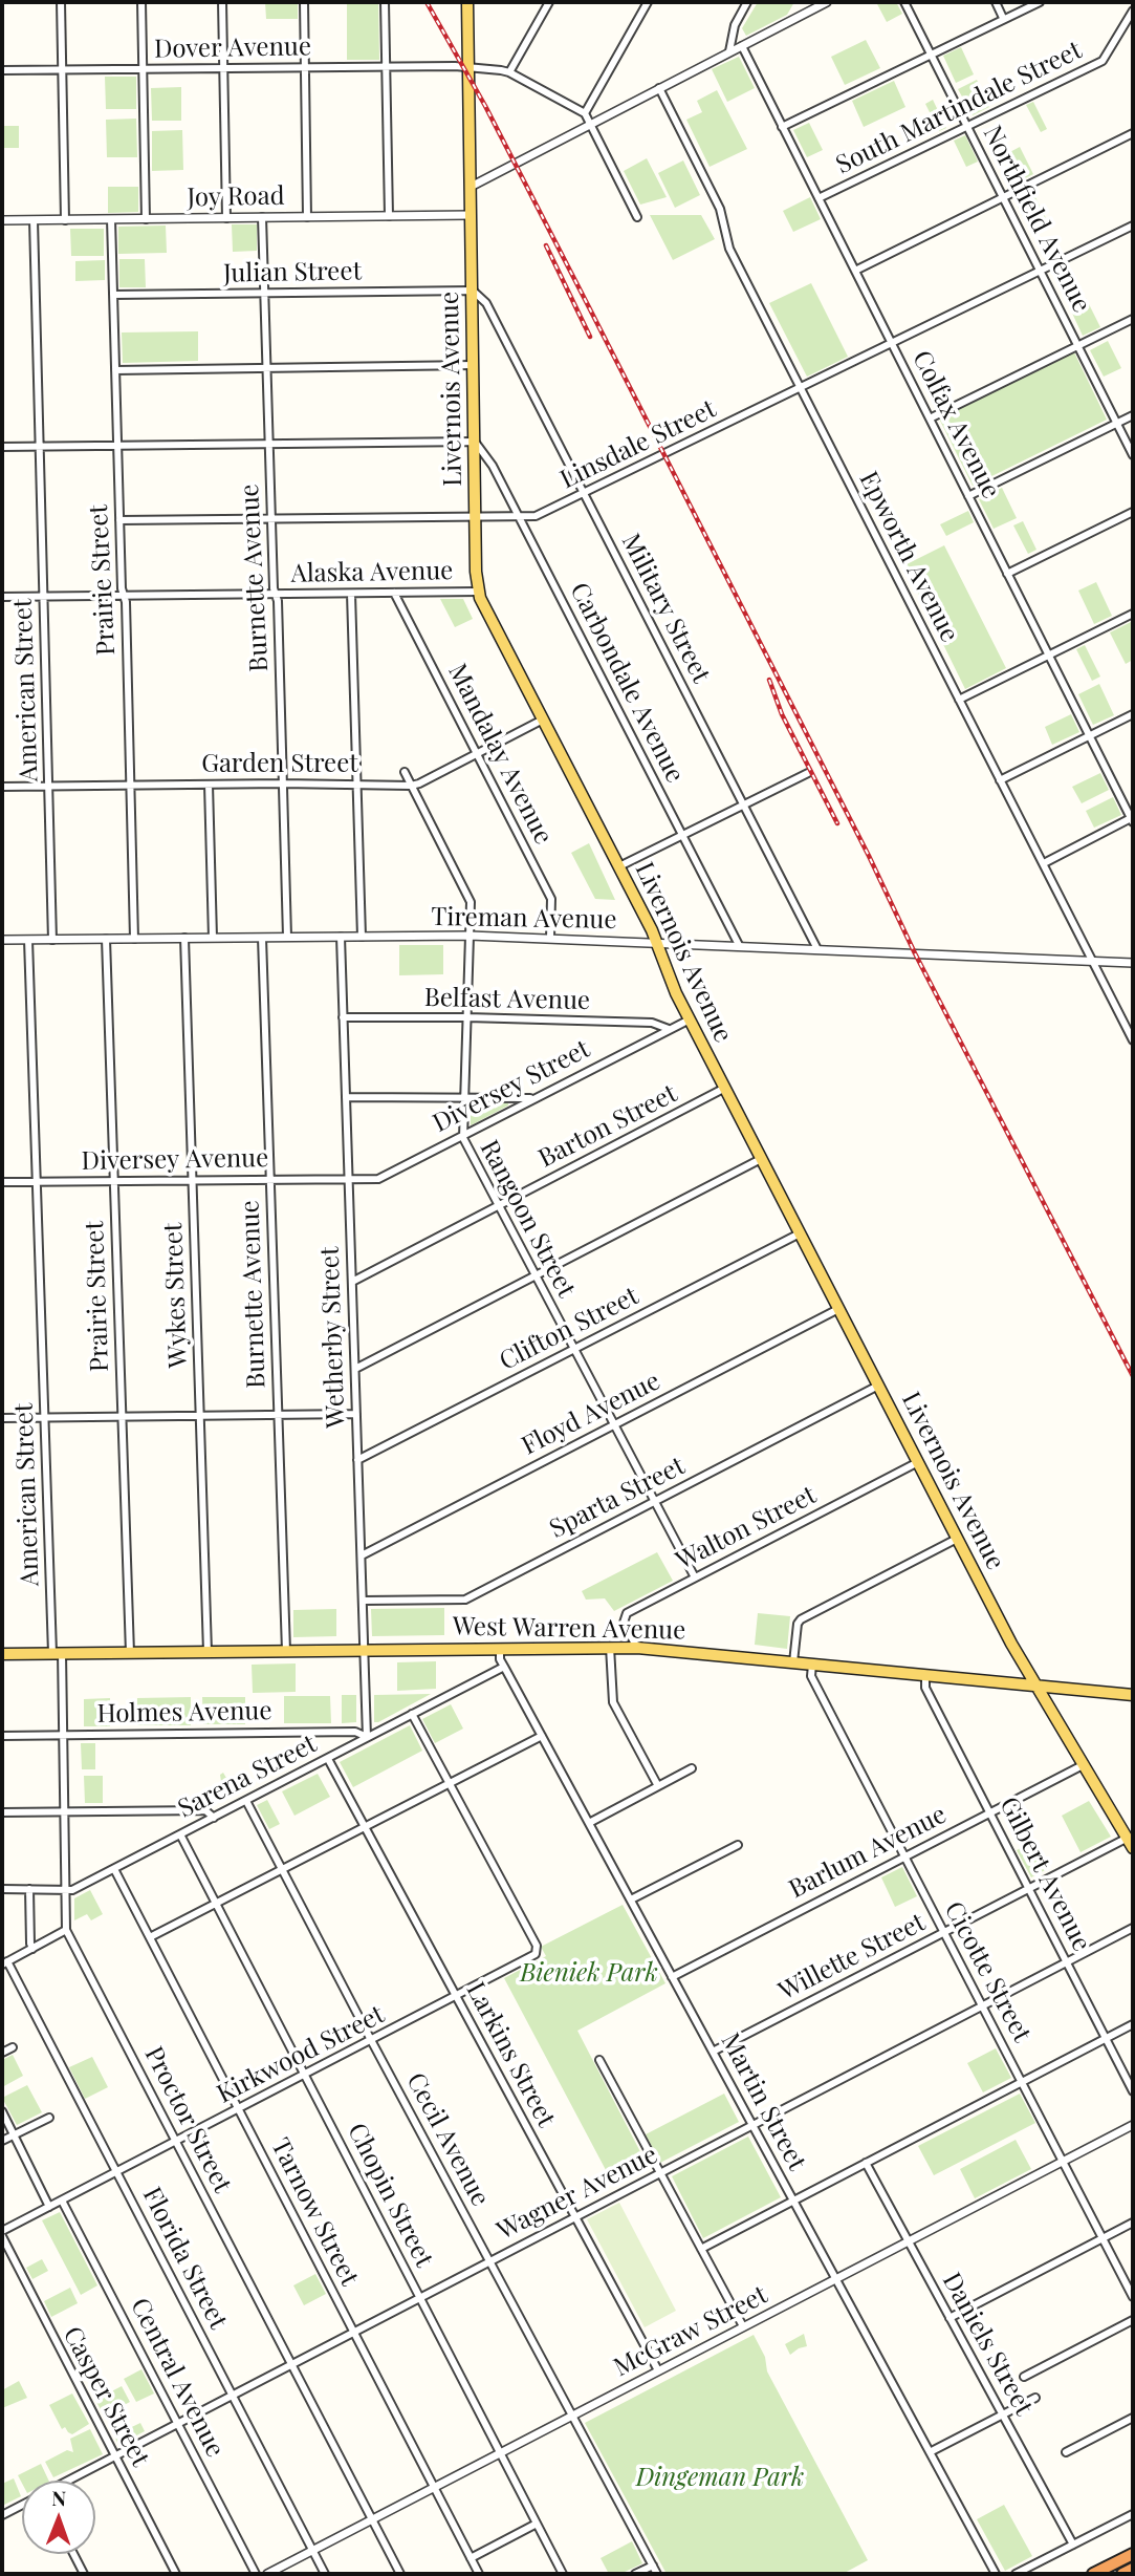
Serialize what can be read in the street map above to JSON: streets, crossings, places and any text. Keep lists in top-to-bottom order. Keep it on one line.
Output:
{"streets":{"main road":["Livernois Avenue","West Warren Avenue"],"street":["Dover Avenue","South Martindale Street","Joy Road","Northfield Avenue","Julian Street","Colfax Avenue","Linsdale Street","Epworth Avenue","Alaska Avenue","Burnette Avenue","Prairie Street","Military Street","Carbondale Avenue","American Street","Mandalay Avenue","Garden Street","Tireman Avenue","Belfast Avenue","Diversey Street","Barton Street","Diversey Avenue","Rangoon Street","Wykes Street","Clifton Street","Wetherby Street","Floyd Avenue","Sparta Street","Walton Street","Holmes Avenue","Sarena Street","Barlum Avenue","Gilbert Avenue","Willette Street","Cicotte Street","Kirkwood Street","Larkins Street","Martin Street","Proctor Street","Cecil Avenue","Wagner Avenue","Chopin Street","Tarnow Street","Florida Street","McGraw Street","Daniels Street","Central Avenue","Casper Street"]},"crossings":[["Dover Avenue","Livernois Avenue"],["South Martindale Street","Northfield Avenue"],["South Martindale Street","Colfax Avenue"],["Joy Road","Livernois Avenue"],["Joy Road","Burnette Avenue"],["Joy Road","Prairie Street"],["Joy Road","American Street"],["Northfield Avenue","Linsdale Street"],["Julian Street","Livernois Avenue"],["Julian Street","Burnette Avenue"],["Julian Street","Prairie Street"],["Julian Street","Military Street"],["Livernois Avenue","Linsdale Street"],["Livernois Avenue","Alaska Avenue"],["Livernois Avenue","Military Street"],["Livernois Avenue","Carbondale Avenue"],["Livernois Avenue","Garden Street"],["Livernois Avenue","Tireman Avenue"],["Livernois Avenue","Diversey Street"],["Livernois Avenue","Barton Street"],["Livernois Avenue","Clifton Street"],["Livernois Avenue","Floyd Avenue"],["Livernois Avenue","Sparta Street"],["Livernois Avenue","Walton Street"],["Livernois Avenue","West Warren Avenue"],["Livernois Avenue","Barlum Avenue"],["Livernois Avenue","Willette Street"],["Colfax Avenue","Linsdale Street"],["Linsdale Street","Epworth Avenue"],["Linsdale Street","Burnette Avenue"],["Linsdale Street","Prairie Street"],["Linsdale Street","Military Street"],["Linsdale Street","Carbondale Avenue"],["Epworth Avenue","Tireman Avenue"],["Alaska Avenue","Burnette Avenue"],["Alaska Avenue","Prairie Street"],["Alaska Avenue","American Street"],["Alaska Avenue","Mandalay Avenue"],["Burnette Avenue","Garden Street"],["Burnette Avenue","Tireman Avenue"],["Burnette Avenue","Diversey Avenue"],["Burnette Avenue","West Warren Avenue"],["Prairie Street","Garden Street"],["Prairie Street","Tireman Avenue"],["Prairie Street","Diversey Avenue"],["Prairie Street","West Warren Avenue"],["Military Street","Tireman Avenue"],["Carbondale Avenue","Tireman Avenue"],["American Street","Garden Street"],["American Street","Tireman Avenue"],["American Street","Diversey Avenue"],["American Street","West Warren Avenue"],["American Street","Proctor Street"],["Mandalay Avenue","Garden Street"],["Mandalay Avenue","Tireman Avenue"],["Garden Street","Rangoon Street"],["Tireman Avenue","Rangoon Street"],["Tireman Avenue","Wykes Street"],["Tireman Avenue","Wetherby Street"],["Belfast Avenue","Diversey Street"],["Belfast Avenue","Rangoon Street"],["Belfast Avenue","Wetherby Street"],["Diversey Street","Diversey Avenue"],["Diversey Street","Rangoon Street"],["Diversey Street","Wetherby Street"],["Barton Street","Rangoon Street"],["Barton Street","Wetherby Street"],["Diversey Avenue","Wykes Street"],["Diversey Avenue","Wetherby Street"],["Rangoon Street","Clifton Street"],["Rangoon Street","Floyd Avenue"],["Rangoon Street","Sparta Street"],["Rangoon Street","Walton Street"],["Wykes Street","West Warren Avenue"],["Clifton Street","Wetherby Street"],["Wetherby Street","Floyd Avenue"],["Wetherby Street","Sparta Street"],["Wetherby Street","West Warren Avenue"],["Wetherby Street","Holmes Avenue"],["Wetherby Street","Sarena Street"],["Walton Street","West Warren Avenue"],["West Warren Avenue","Gilbert Avenue"],["West Warren Avenue","Cicotte Street"],["West Warren Avenue","Martin Street"],["West Warren Avenue","Proctor Street"],["Holmes Avenue","Sarena Street"],["Holmes Avenue","Proctor Street"],["Sarena Street","Larkins Street"],["Sarena Street","Martin Street"],["Sarena Street","Proctor Street"],["Sarena Street","Cecil Avenue"],["Sarena Street","Chopin Street"],["Sarena Street","Tarnow Street"],["Barlum Avenue","Gilbert Avenue"],["Barlum Avenue","Cicotte Street"],["Barlum Avenue","Martin Street"],["Gilbert Avenue","Willette Street"],["Gilbert Avenue","Wagner Avenue"],["Willette Street","Cicotte Street"],["Willette Street","Martin Street"],["Cicotte Street","Wagner Avenue"],["Cicotte Street","McGraw Street"],["Kirkwood Street","Larkins Street"],["Kirkwood Street","Proctor Street"],["Kirkwood Street","Cecil Avenue"],["Kirkwood Street","Chopin Street"],["Kirkwood Street","Tarnow Street"],["Kirkwood Street","Florida Street"],["Kirkwood Street","Central Avenue"],["Kirkwood Street","Casper Street"],["Larkins Street","Wagner Avenue"],["Larkins Street","McGraw Street"],["Martin Street","Wagner Avenue"],["Martin Street","McGraw Street"],["Proctor Street","Wagner Avenue"],["Proctor Street","McGraw Street"],["Cecil Avenue","Wagner Avenue"],["Cecil Avenue","McGraw Street"],["Wagner Avenue","Chopin Street"],["Wagner Avenue","Tarnow Street"],["Wagner Avenue","Florida Street"],["Wagner Avenue","Central Avenue"],["Wagner Avenue","Casper Street"],["Chopin Street","McGraw Street"],["Tarnow Street","McGraw Street"],["Florida Street","McGraw Street"],["McGraw Street","Daniels Street"]],"parks":["Bieniek Park","Dingeman Park"],"north":"top"}
